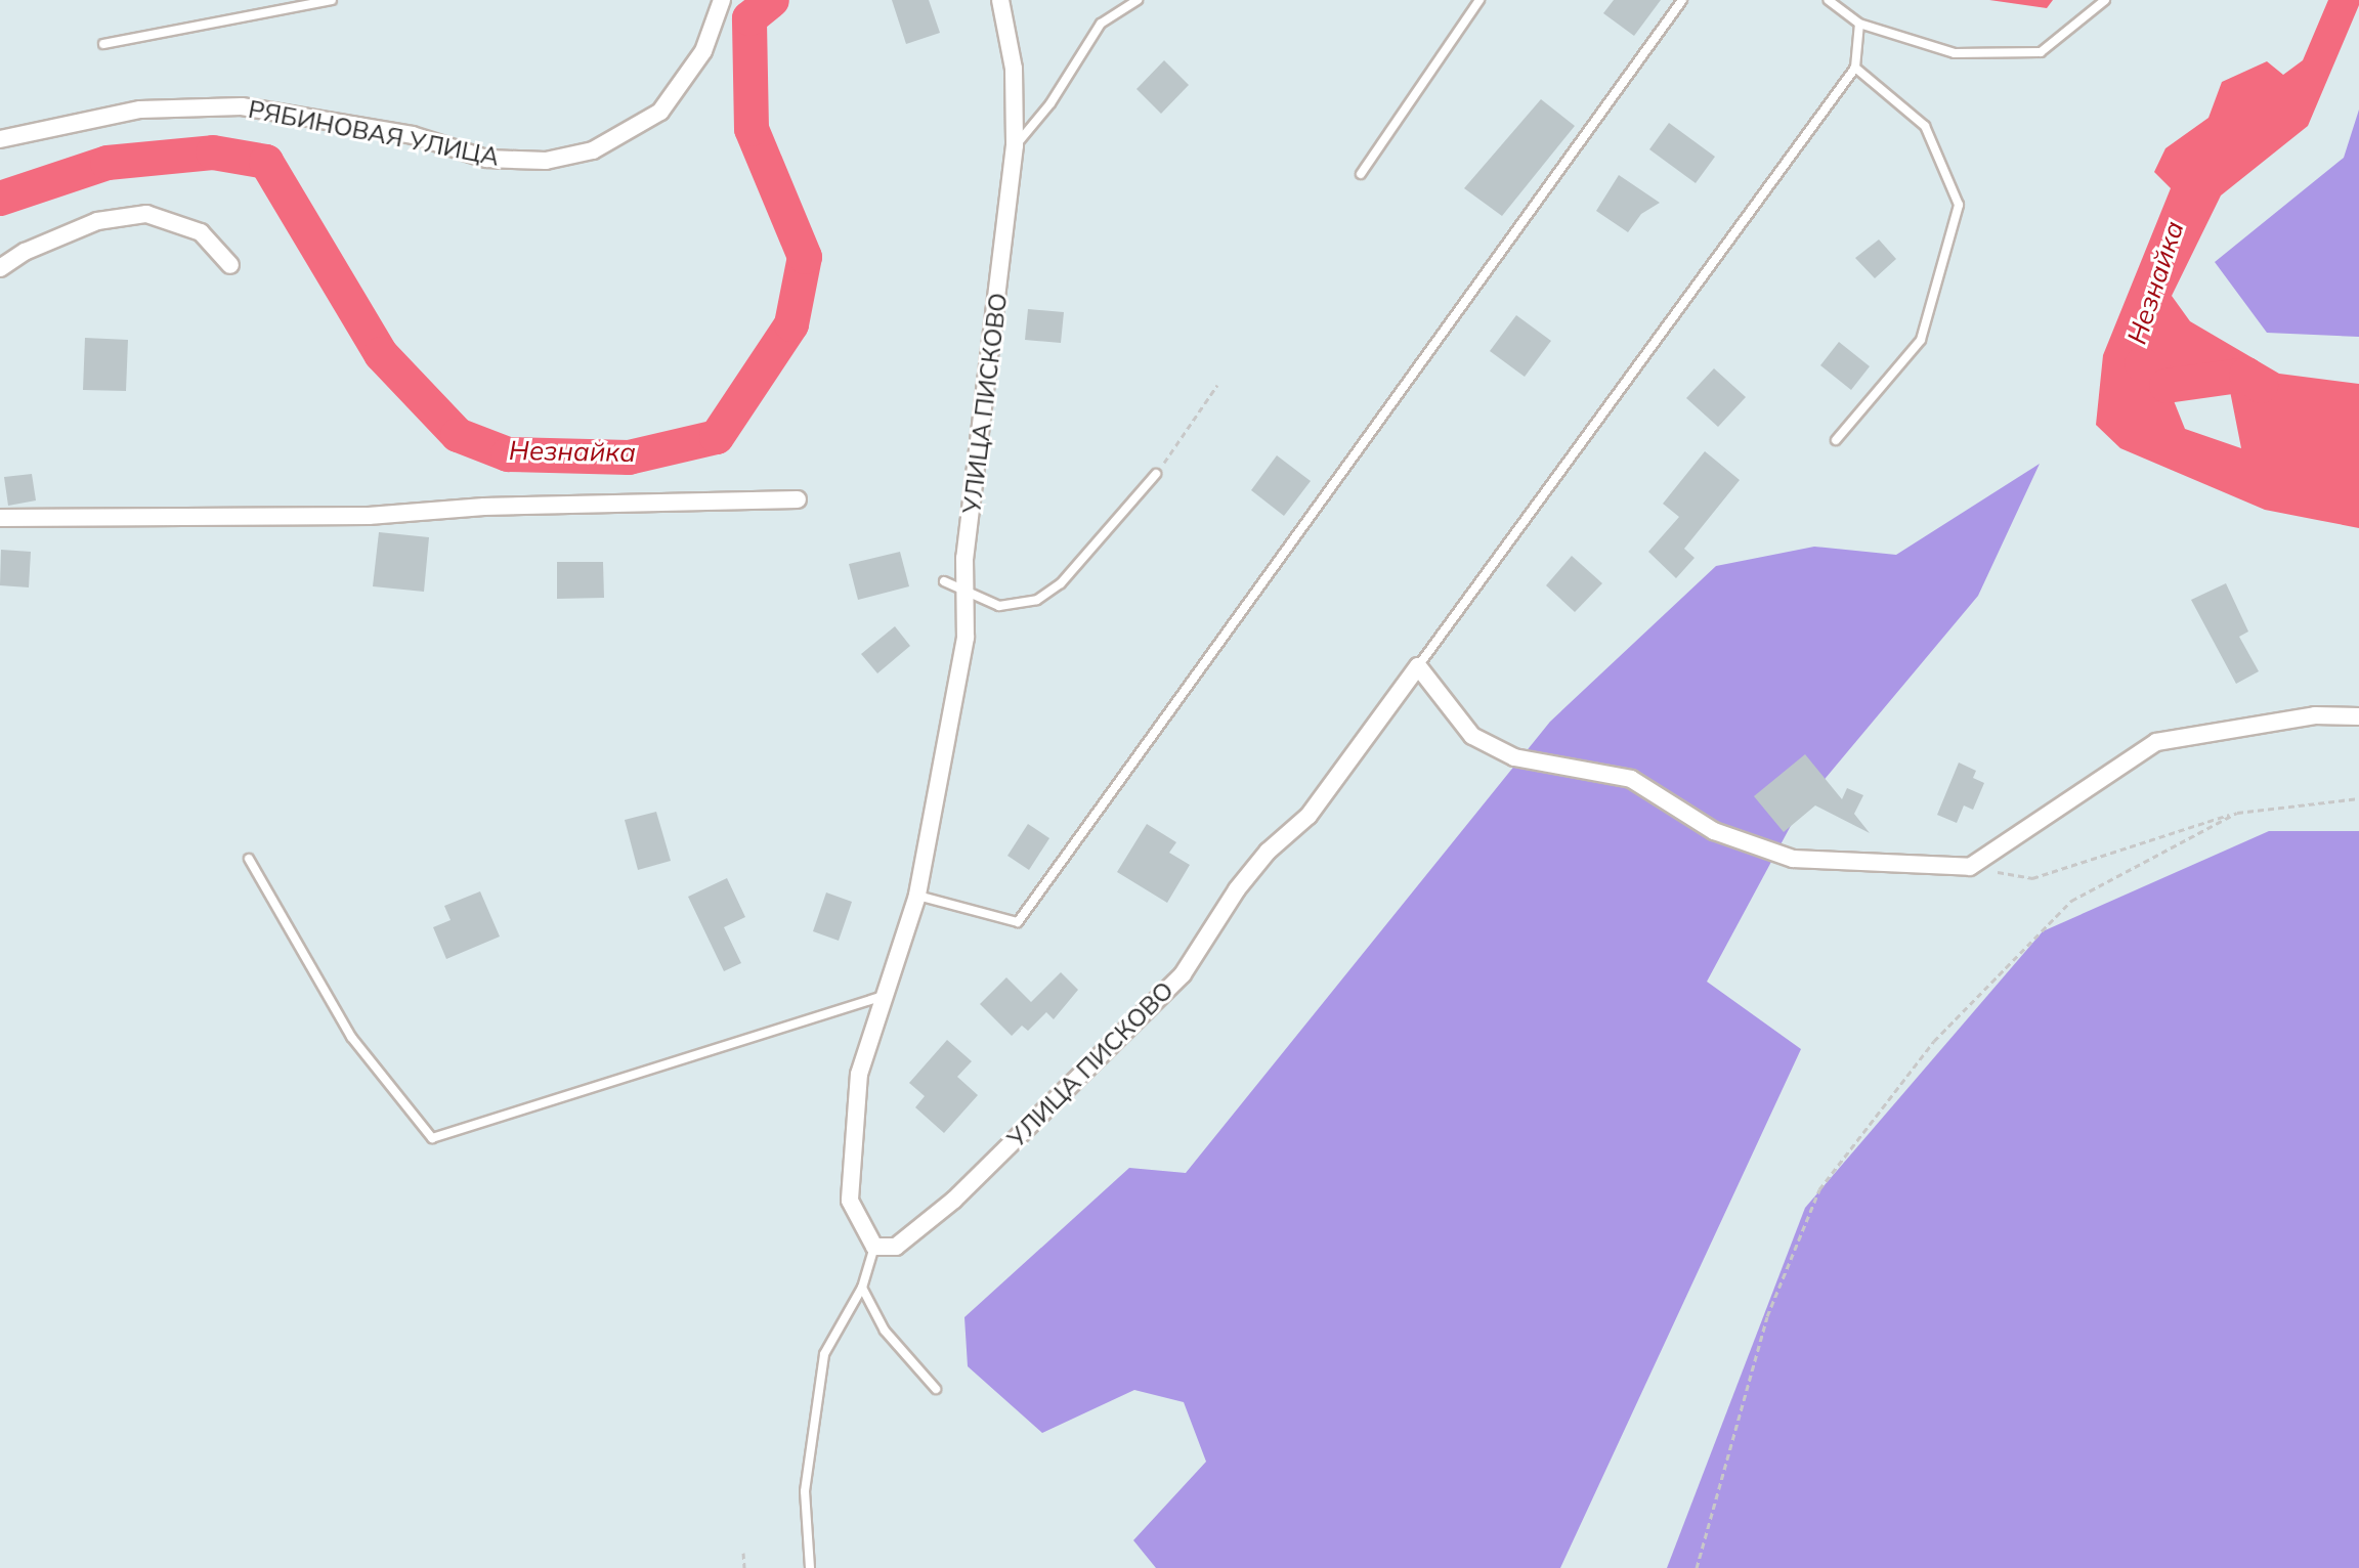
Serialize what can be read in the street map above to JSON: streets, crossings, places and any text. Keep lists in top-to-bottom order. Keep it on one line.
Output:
{"streets":{"street":["РЯБИНОВАЯ УЛИЦА","УЛИЦА ПИСКОВО"]},"water":["Незнайка"]}
